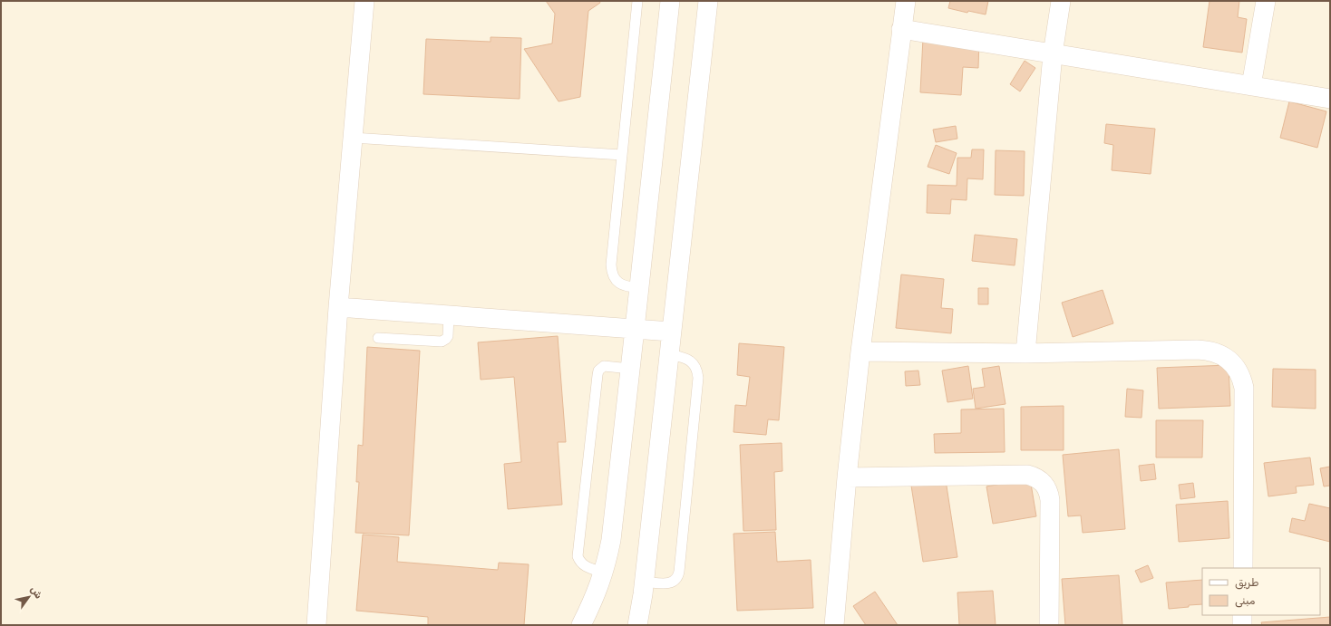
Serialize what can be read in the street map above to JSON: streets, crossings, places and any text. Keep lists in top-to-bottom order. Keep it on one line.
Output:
{"legend":["طريق","مبنى"],"north":"top right"}
